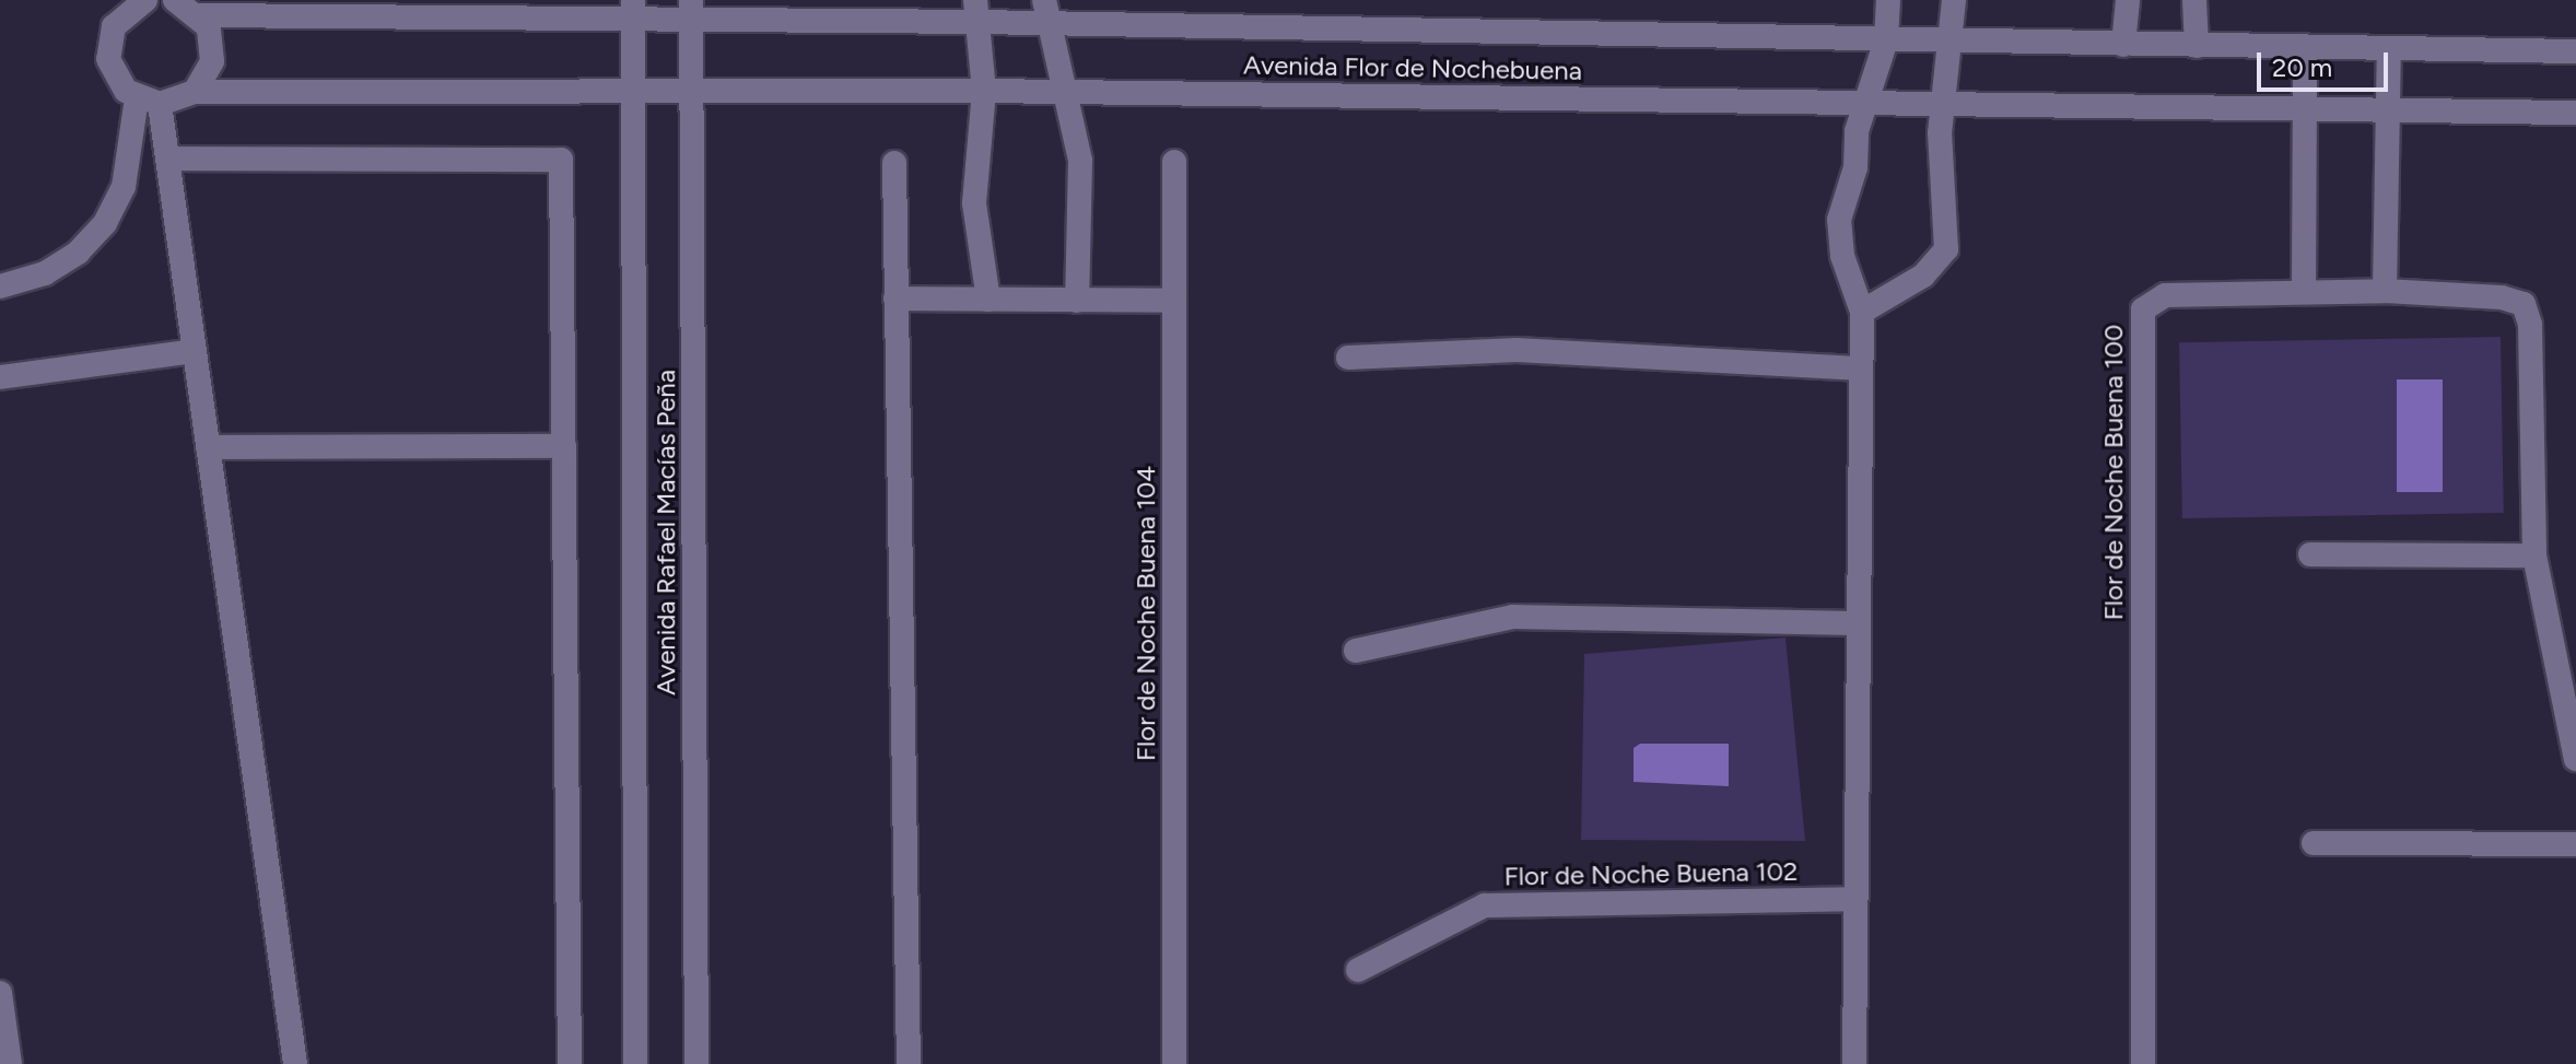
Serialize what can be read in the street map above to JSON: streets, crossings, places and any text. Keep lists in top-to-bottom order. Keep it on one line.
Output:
{"streets":{"street":["Avenida Flor de Nochebuena","Flor de Noche Buena 100","Avenida Rafael Macías Peña","Flor de Noche Buena 104","Flor de Noche Buena 102"]},"crossings":[["Avenida Flor de Nochebuena","Avenida Rafael Macías Peña"]],"scale_bar":"20 m"}
